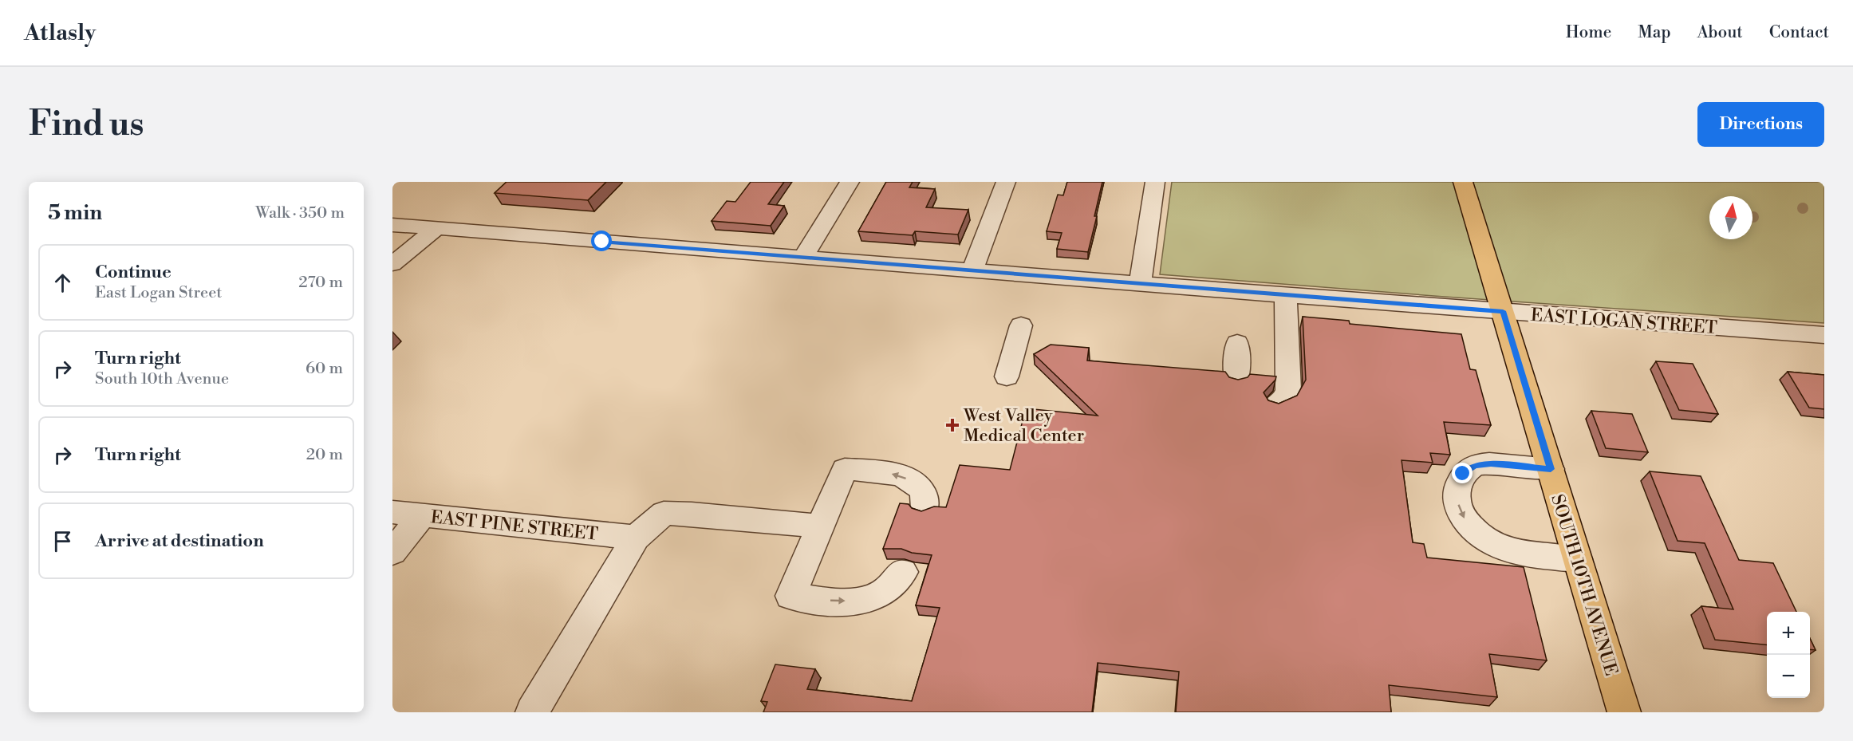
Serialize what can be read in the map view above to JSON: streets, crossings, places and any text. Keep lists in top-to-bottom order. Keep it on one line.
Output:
{"streets":{"main road":["SOUTH 10TH AVENUE"],"street":["EAST LOGAN STREET","EAST PINE STREET"]},"crossings":[["EAST LOGAN STREET","SOUTH 10TH AVENUE"]],"places":{"health":["West Valley Medical Center"]},"north":"top","page":{"header":"Atlasly","nav":["Home","Map","About","Contact"],"buttons":"Directions","title":"Find us","heading":["5 min","Walk · 350 m"],"list":[["Continue","East Logan Street","270 m"],["Turn right","South 10th Avenue","60 m"],["Turn right","20 m"],"Arrive at destination"],"map_buttons":["+","−"]}}
